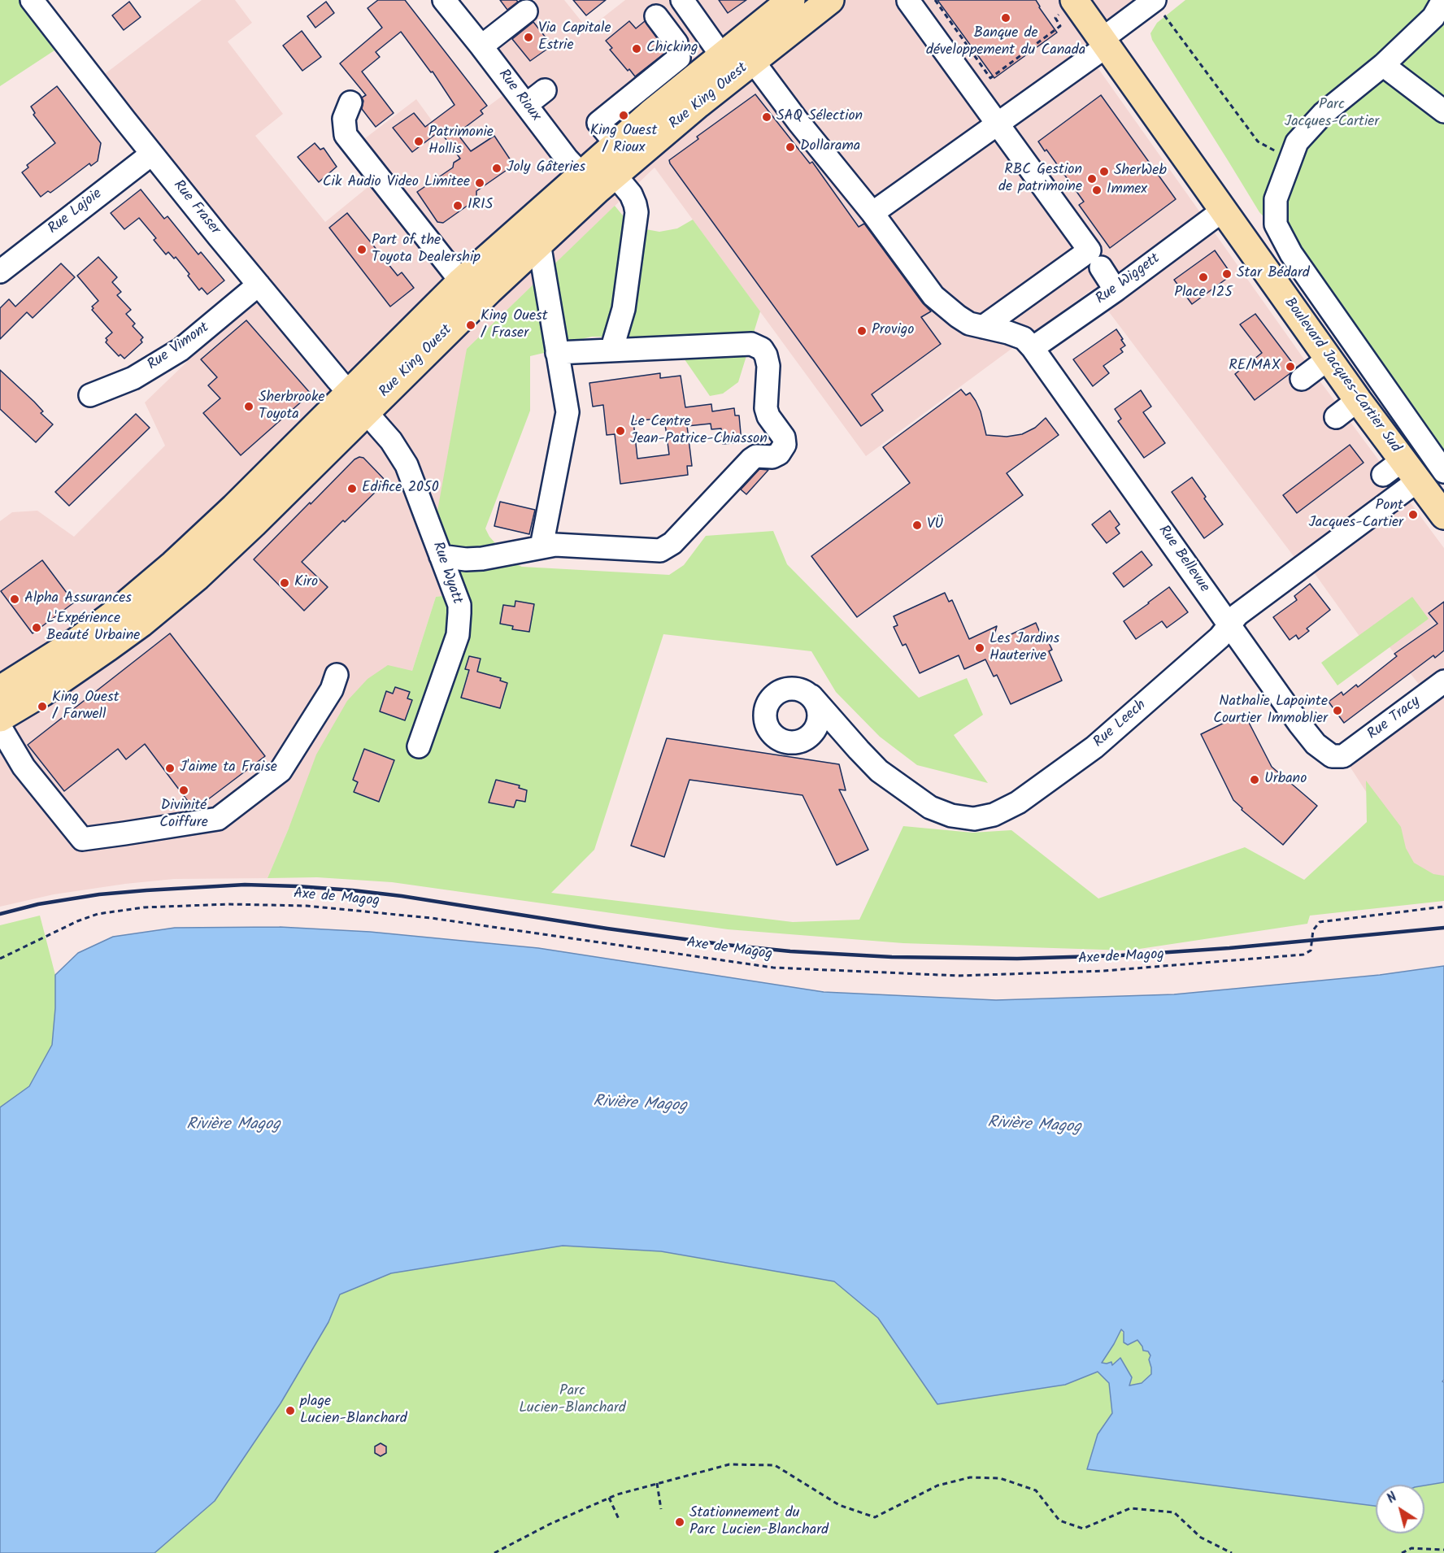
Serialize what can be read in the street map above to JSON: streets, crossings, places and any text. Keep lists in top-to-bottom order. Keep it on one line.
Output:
{"streets":{"main road":["Rue King Ouest","Boulevard Jacques-Cartier Sud"],"street":["Rue Rioux","Rue Fraser","Rue Lajoie","Rue Wiggett","Rue Vimont","Rue Bellevue","Rue Wyatt","Rue Tracy","Rue Leech"],"path":["Axe de Magog"]},"crossings":[["Rue Rioux","Rue King Ouest"],["Rue King Ouest","Rue Fraser"],["Rue King Ouest","Rue Bellevue"],["Rue King Ouest","Rue Wyatt"],["Rue Fraser","Rue Lajoie"],["Rue Fraser","Rue Vimont"],["Rue Fraser","Rue Wyatt"],["Rue Wiggett","Boulevard Jacques-Cartier Sud"],["Rue Wiggett","Rue Bellevue"],["Boulevard Jacques-Cartier Sud","Rue Leech"],["Rue Bellevue","Rue Tracy"],["Rue Bellevue","Rue Leech"]],"water":["Rivière Magog"],"parks":["Parc Jacques-Cartier","Parc Lucien-Blanchard"],"places":["Banque de développement du Canada","Via Capitale Estrie","Chicking","King Ouest / Rioux","SAQ Sélection","Patrimonie Hollis","Dollarama","Joly Gâteries","SherWeb","RBC Gestion de patrimoine","Cik Audio Video Limitee","Immex","IRIS","Part of the Toyota Dealership","Star Bédard","Place 125","King Ouest / Fraser","Provigo","RE/MAX","Sherbrooke Toyota","Le Centre Jean-Patrice-Chiasson","Edifice 2050","Pont Jacques-Cartier","VÜ","Kiro","Alpha Assurances","L'Expérience Beauté Urbaine","Les Jardins Hauterive","King Ouest / Farwell","Nathalie Lapointe Courtier Immoblier","J'aime ta Fraise","Urbano","Divinité Coiffure","plage Lucien-Blanchard","Stationnement du Parc Lucien-Blanchard"],"north":"top left"}
